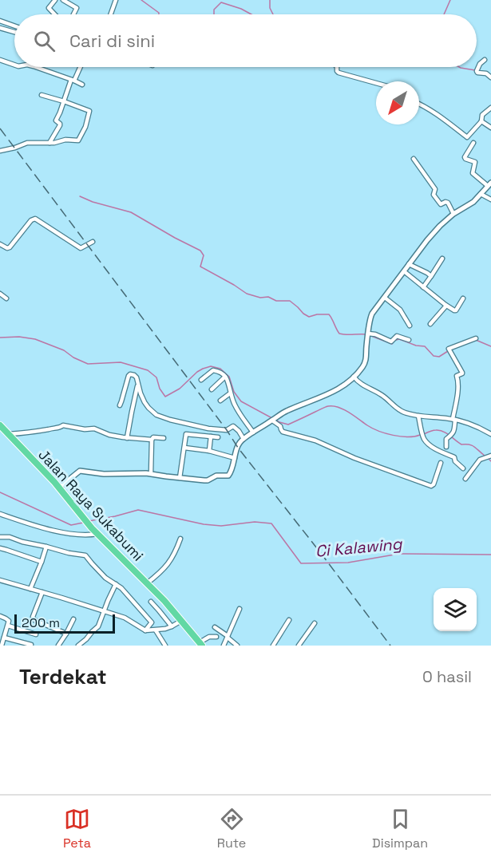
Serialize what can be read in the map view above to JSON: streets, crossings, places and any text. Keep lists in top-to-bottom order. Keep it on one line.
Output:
{"streets":{"highway":["Jalan Raya Sukabumi"]},"water":["Ci Kalawing"],"scale_bar":"200 m","north":"bottom left","page":{"search":"Cari di sini","scale":"200 m","heading":["Terdekat","0 hasil"],"nav":["Peta","Rute","Disimpan"]}}
